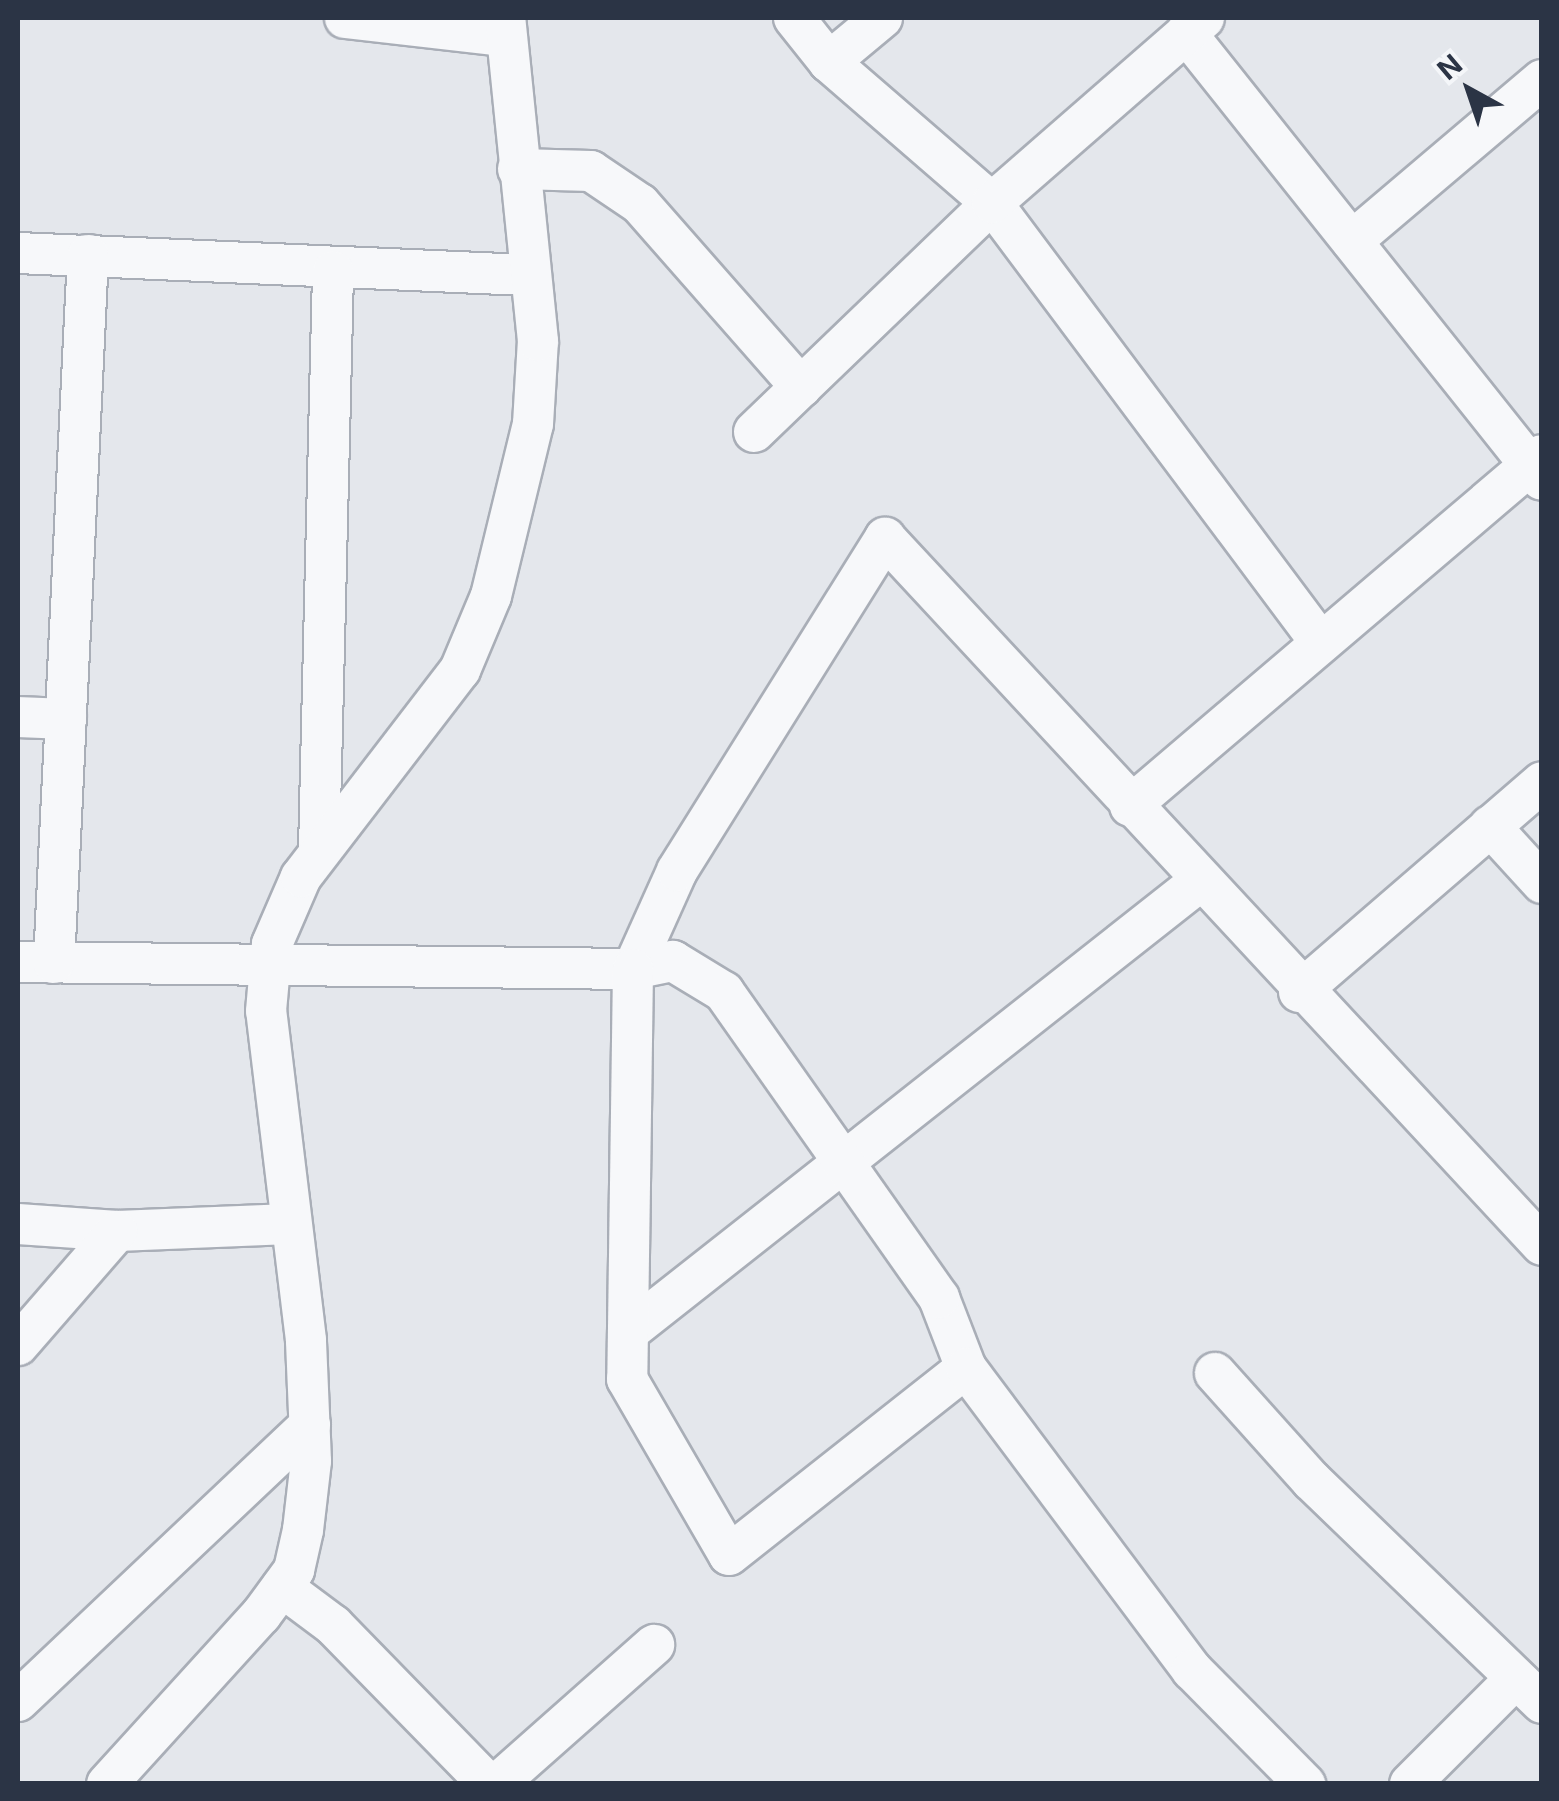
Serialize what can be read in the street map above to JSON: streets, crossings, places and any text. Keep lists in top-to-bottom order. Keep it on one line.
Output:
{"north":"top left"}
